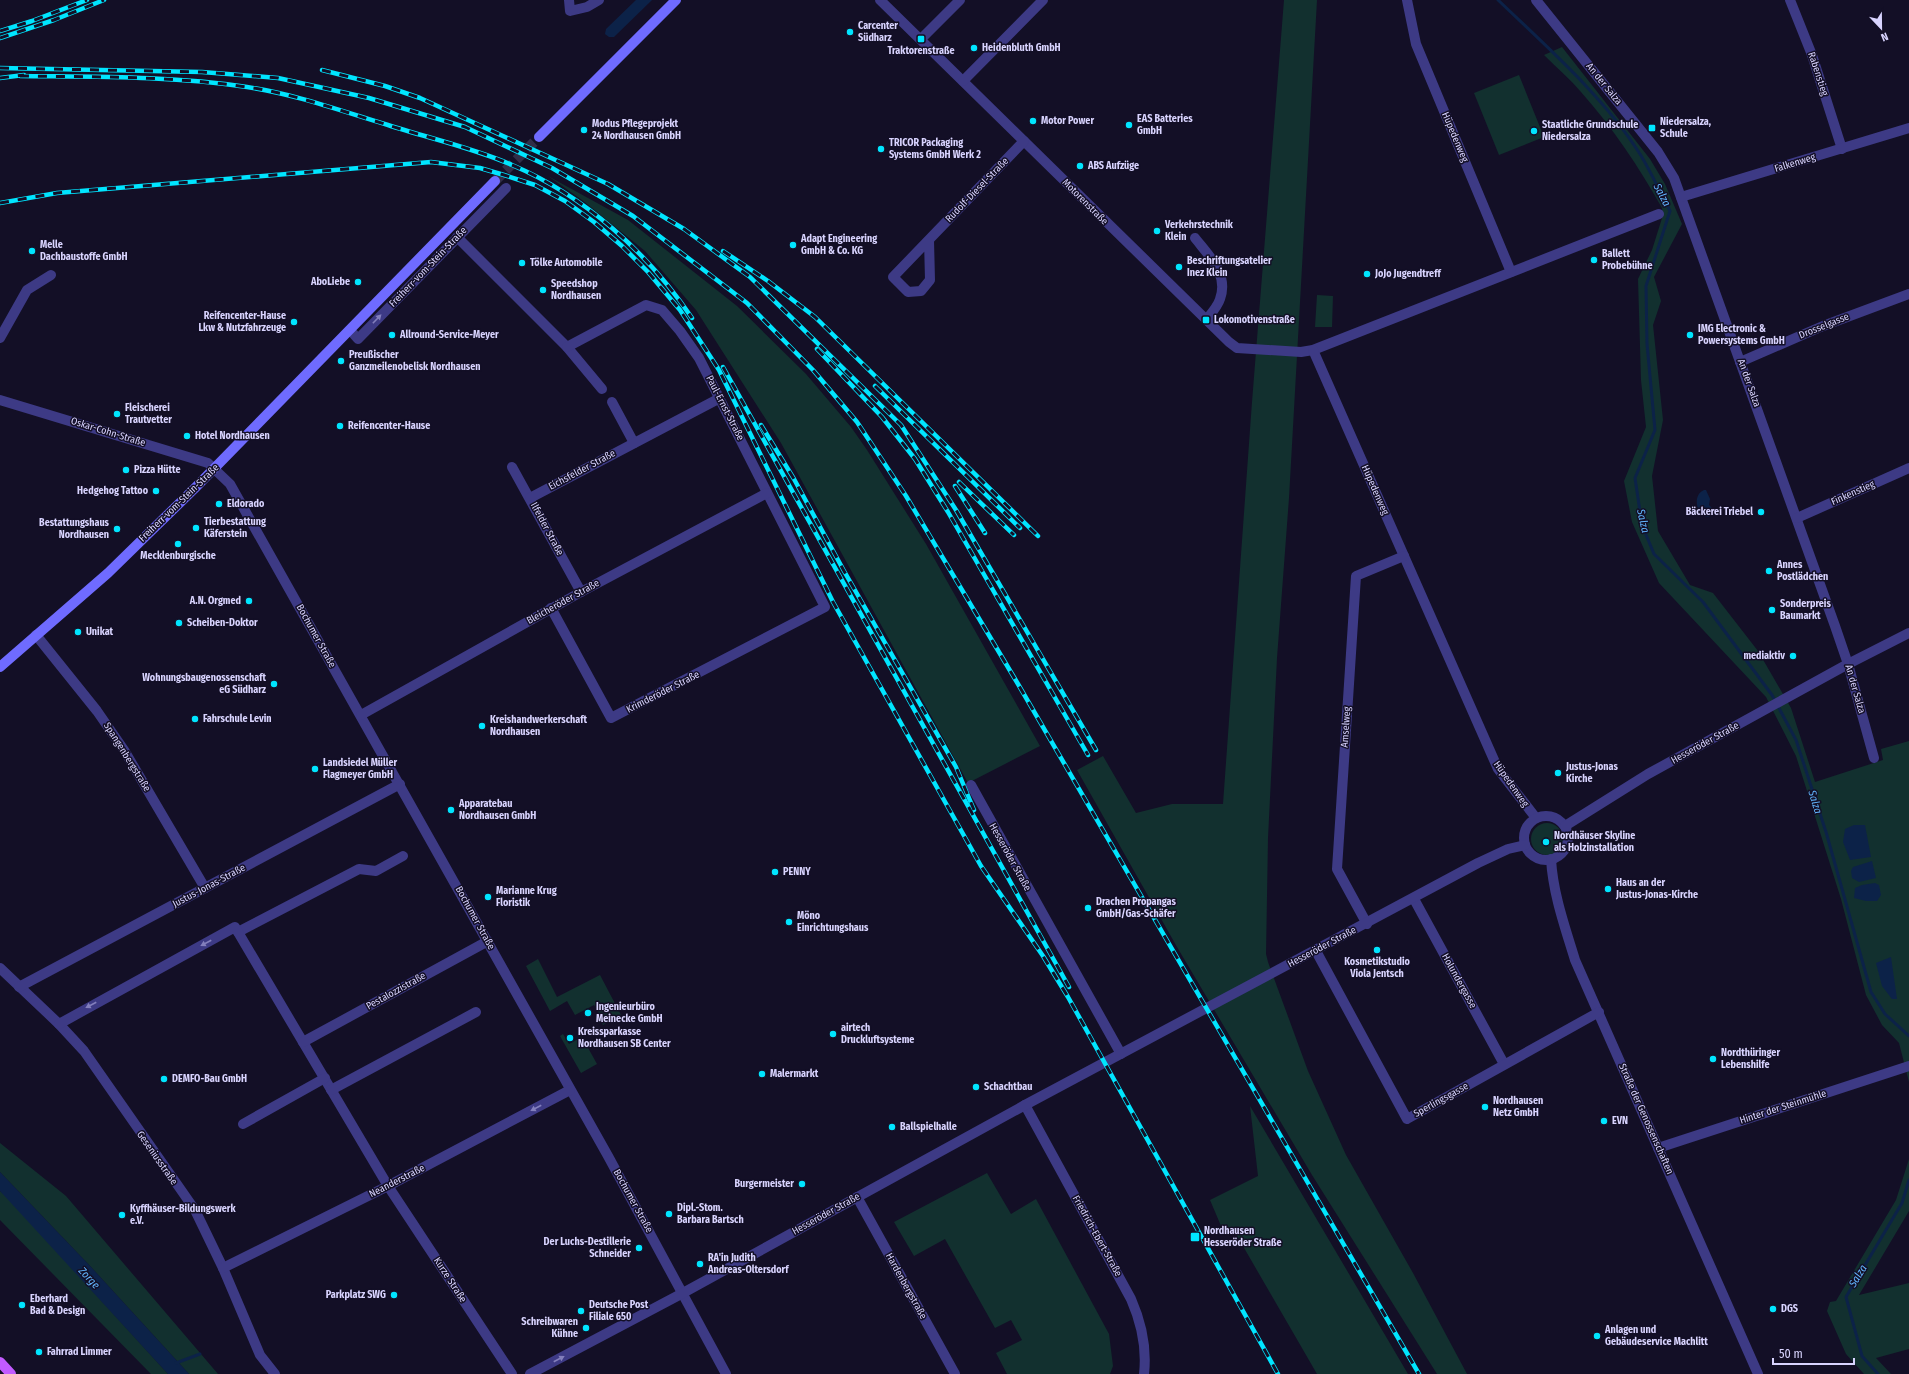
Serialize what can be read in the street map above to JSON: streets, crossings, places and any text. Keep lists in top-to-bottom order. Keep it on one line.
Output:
{"streets":{"main road":["Freiherr-vom-Stein-Straße"],"street":["Rabenstieg","An der Salza","Hüpedenweg","Falkenweg","Rudolf-Diesel-Straße","Motorenstraße","Drosselgasse","Paul-Ernst-Straße","Oskar-Cohn-Straße","Eichsfelder Straße","Finkenstieg","Ilfelder Straße","Bleicheröder Straße","Bochumer Straße","Krimderöder Straße","Amselweg","Hesseröder Straße","Spangenbergstraße","Justus-Jonas-Straße","Holundergasse","Pestalozzistraße","Sperlingsgasse","Hinter der Steinmühle","Straße der Genossenschaften","Geseniusstraße","Neanderstraße","Friedrich-Ebert-Straße","Kurze Straße","Hardenbergstraße"]},"crossings":[["Rabenstieg","Falkenweg"],["An der Salza","Falkenweg"],["An der Salza","Drosselgasse"],["An der Salza","Finkenstieg"],["An der Salza","Hesseröder Straße"],["Hüpedenweg","Motorenstraße"],["Hüpedenweg","Amselweg"],["Hüpedenweg","Hesseröder Straße"],["Hüpedenweg","Straße der Genossenschaften"],["Rudolf-Diesel-Straße","Motorenstraße"],["Freiherr-vom-Stein-Straße","Oskar-Cohn-Straße"],["Freiherr-vom-Stein-Straße","Bochumer Straße"],["Freiherr-vom-Stein-Straße","Spangenbergstraße"],["Paul-Ernst-Straße","Eichsfelder Straße"],["Paul-Ernst-Straße","Bleicheröder Straße"],["Paul-Ernst-Straße","Krimderöder Straße"],["Oskar-Cohn-Straße","Bochumer Straße"],["Eichsfelder Straße","Ilfelder Straße"],["Ilfelder Straße","Bleicheröder Straße"],["Bleicheröder Straße","Bochumer Straße"],["Bleicheröder Straße","Krimderöder Straße"],["Bochumer Straße","Hesseröder Straße"],["Bochumer Straße","Justus-Jonas-Straße"],["Bochumer Straße","Pestalozzistraße"],["Bochumer Straße","Neanderstraße"],["Amselweg","Hesseröder Straße"],["Hesseröder Straße","Holundergasse"],["Hesseröder Straße","Sperlingsgasse"],["Hesseröder Straße","Straße der Genossenschaften"],["Hesseröder Straße","Friedrich-Ebert-Straße"],["Hesseröder Straße","Hardenbergstraße"],["Spangenbergstraße","Justus-Jonas-Straße"],["Justus-Jonas-Straße","Geseniusstraße"],["Holundergasse","Sperlingsgasse"],["Sperlingsgasse","Straße der Genossenschaften"],["Hinter der Steinmühle","Straße der Genossenschaften"],["Geseniusstraße","Neanderstraße"],["Neanderstraße","Kurze Straße"]],"one_way":["Neanderstraße"],"water":["Salza","Zorge"],"places":{"other":["Carcenter Südharz","Heidenbluth GmbH","Motor Power","EAS Batteries GmbH","Modus Pflegeprojekt 24 Nordhausen GmbH","Staatliche Grundschule Niedersalza","TRICOR Packaging Systems GmbH Werk 2","ABS Aufzüge","Verkehrstechnik Klein","Adapt Engineering GmbH & Co. KG","Melle Dachbaustoffe GmbH","Ballett Probebühne","Tölke Automobile","Beschriftungsatelier Inez Klein","JoJo Jugendtreff","AboLiebe","Speedshop Nordhausen","Reifencenter-Hause Lkw & Nutzfahrzeuge","Allround-Service-Meyer","IMG Electronic & Powersystems GmbH","Preußischer Ganzmeilenobelisk Nordhausen","Fleischerei Trautvetter","Reifencenter-Hause","Hotel Nordhausen","Pizza Hütte","Hedgehog Tattoo","Eldorado","Bäckerei Triebel","Tierbestattung Käferstein","Bestattungshaus Nordhausen","Mecklenburgische","Annes Postlädchen","A.N. Orgmed","Sonderpreis Baumarkt","Scheiben-Doktor","Unikat","mediaktiv","Wohnungsbaugenossenschaft eG Südharz","Fahrschule Levin","Kreishandwerkerschaft Nordhausen","Landsiedel Müller Flagmeyer GmbH","Justus-Jonas Kirche","Apparatebau Nordhausen GmbH","Nordhäuser Skyline als Holzinstallation","PENNY","Haus an der Justus-Jonas-Kirche","Marianne Krug Floristik","Drachen Propangas GmbH/Gas-Schäfer","Möno Einrichtungshaus","Kosmetikstudio Viola Jentsch","Ingenieurbüro Meinecke GmbH","airtech Druckluftsysteme","Kreissparkasse Nordhausen SB Center","Nordthüringer Lebenshilfe","Malermarkt","DEMFO-Bau GmbH","Schachtbau","Nordhausen Netz GmbH","EVN","Ballspielhalle","Burgermeister","Dipl.-Stom. Barbara Bartsch","Kyffhäuser-Bildungswerk e.V.","Der Luchs-Destillerie Schneider","RA'in Judith Andreas-Oltersdorf","Parkplatz SWG","Eberhard Bad & Design","DGS","Deutsche Post Filiale 650","Schreibwaren Kühne","Anlagen und Gebäudeservice Machlitt","Fahrrad Limmer"],"transit":["Traktorenstraße","Niedersalza, Schule","Lokomotivenstraße","Nordhausen Hesseröder Straße"]},"scale_bar":"50 m","north":"bottom"}
